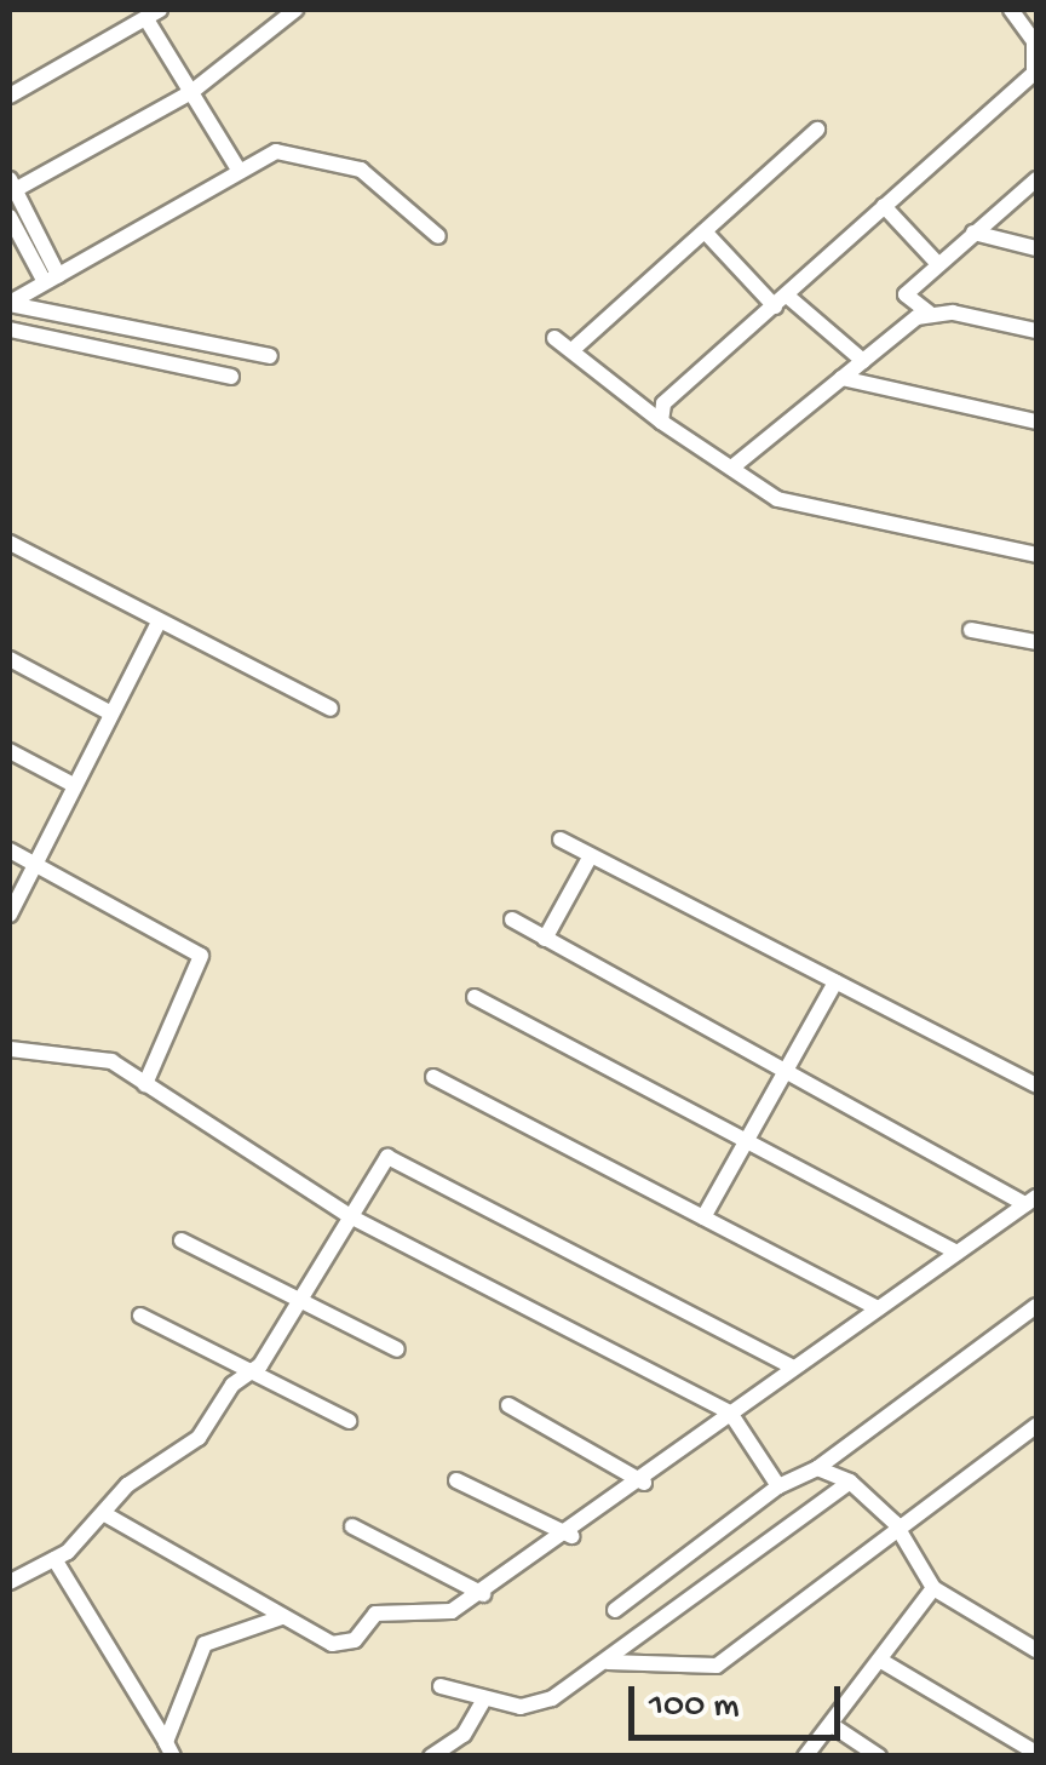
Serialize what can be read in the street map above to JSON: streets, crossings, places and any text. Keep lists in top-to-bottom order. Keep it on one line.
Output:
{"scale_bar":"100 m"}
